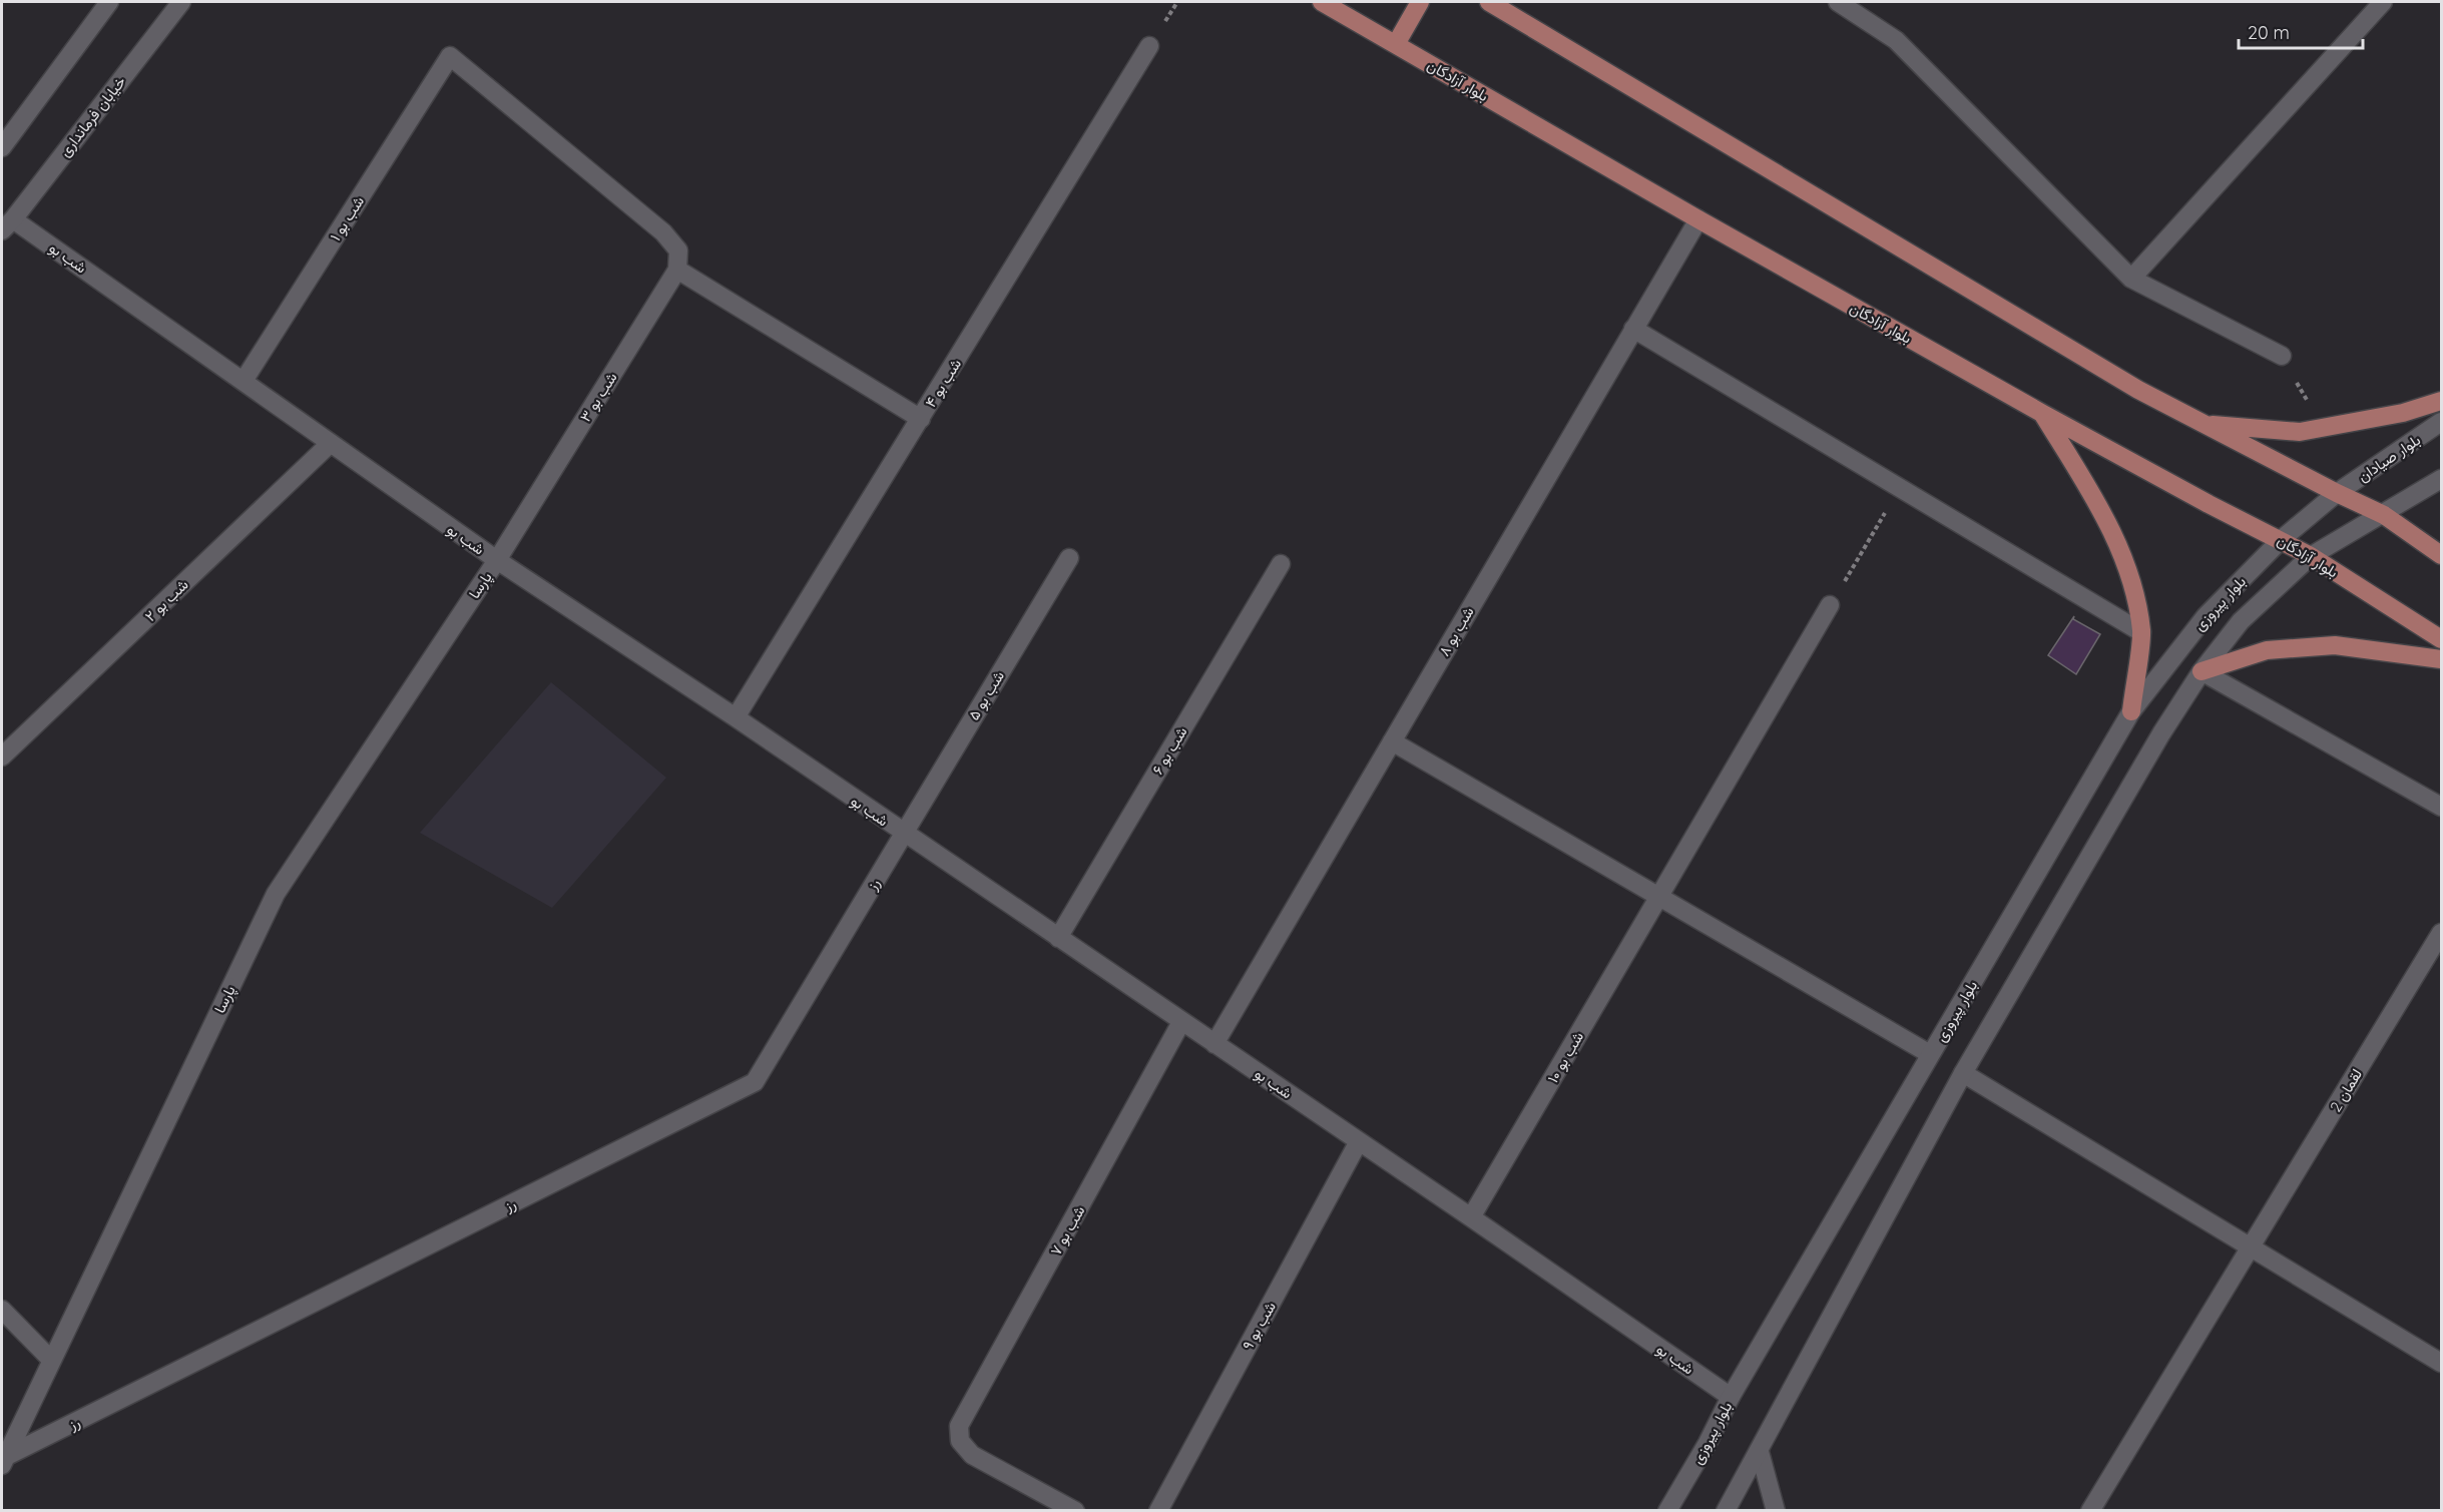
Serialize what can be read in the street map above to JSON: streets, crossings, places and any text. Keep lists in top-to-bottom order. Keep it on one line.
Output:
{"streets":{"main road":["بلوار آزادگان"],"street":["خیابان فرمانداری","شب بو ۱","شب بو","شب بو ۴","شب بو ۳","بلوار صیادان","پارسا","شب بو ۲","بلوار پیروزی","شب بو ۸","شب بو ۵","شب بو ۶","رز","شب بو ۱۰","لقمان 2","شب بو ۷","شب بو ۹"]},"crossings":[["بلوار آزادگان","بلوار صیادان"],["بلوار آزادگان","بلوار پیروزی"],["بلوار آزادگان","شب بو ۸"],["خیابان فرمانداری","شب بو"],["شب بو ۱","شب بو"],["شب بو ۱","شب بو ۳"],["شب بو","شب بو ۴"],["شب بو","شب بو ۳"],["شب بو","پارسا"],["شب بو","شب بو ۲"],["شب بو","بلوار پیروزی"],["شب بو","شب بو ۸"],["شب بو","شب بو ۵"],["شب بو","شب بو ۶"],["شب بو","رز"],["شب بو","شب بو ۱۰"],["شب بو","شب بو ۷"],["شب بو","شب بو ۹"],["شب بو ۳","پارسا"],["بلوار صیادان","بلوار پیروزی"],["پارسا","رز"],["شب بو ۵","رز"]],"scale_bar":"20 m"}
